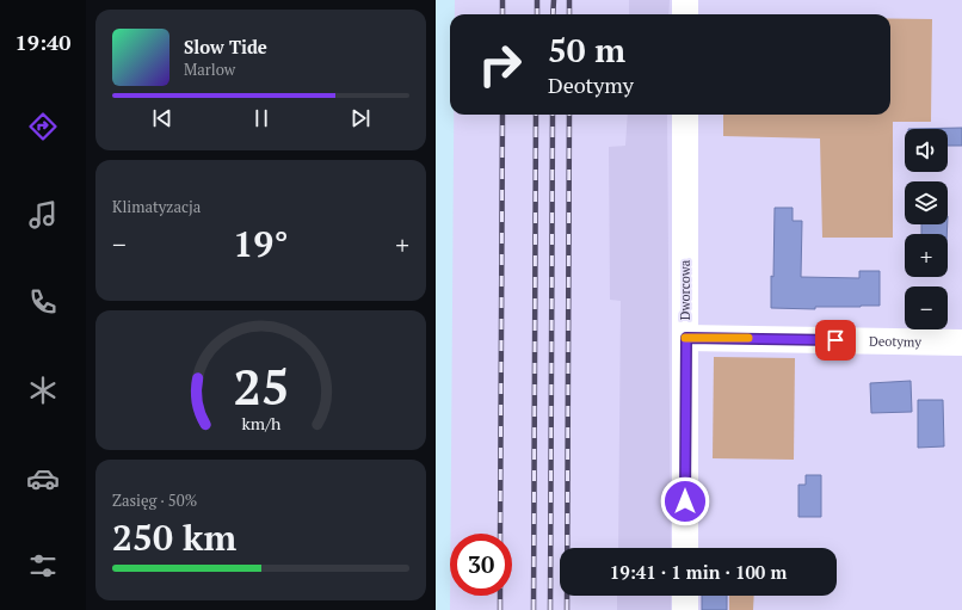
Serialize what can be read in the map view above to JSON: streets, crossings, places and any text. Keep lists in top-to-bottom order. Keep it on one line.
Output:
{"streets":{"street":["Dworcowa","Deotymy"]},"crossings":[["Dworcowa","Deotymy"]],"page":{"tabs":"19:40","turn":["50 m","Deotymy"],"song":["Slow Tide","Marlow"],"map_buttons":["+","−"],"tile":["Klimatyzacja",["Zasięg · 50%","250 km"]],"heat":["−","19°","+"],"limit":"30","trip":"19:41 · 1 min · 100 m","gauge":["25","km/h"]}}
